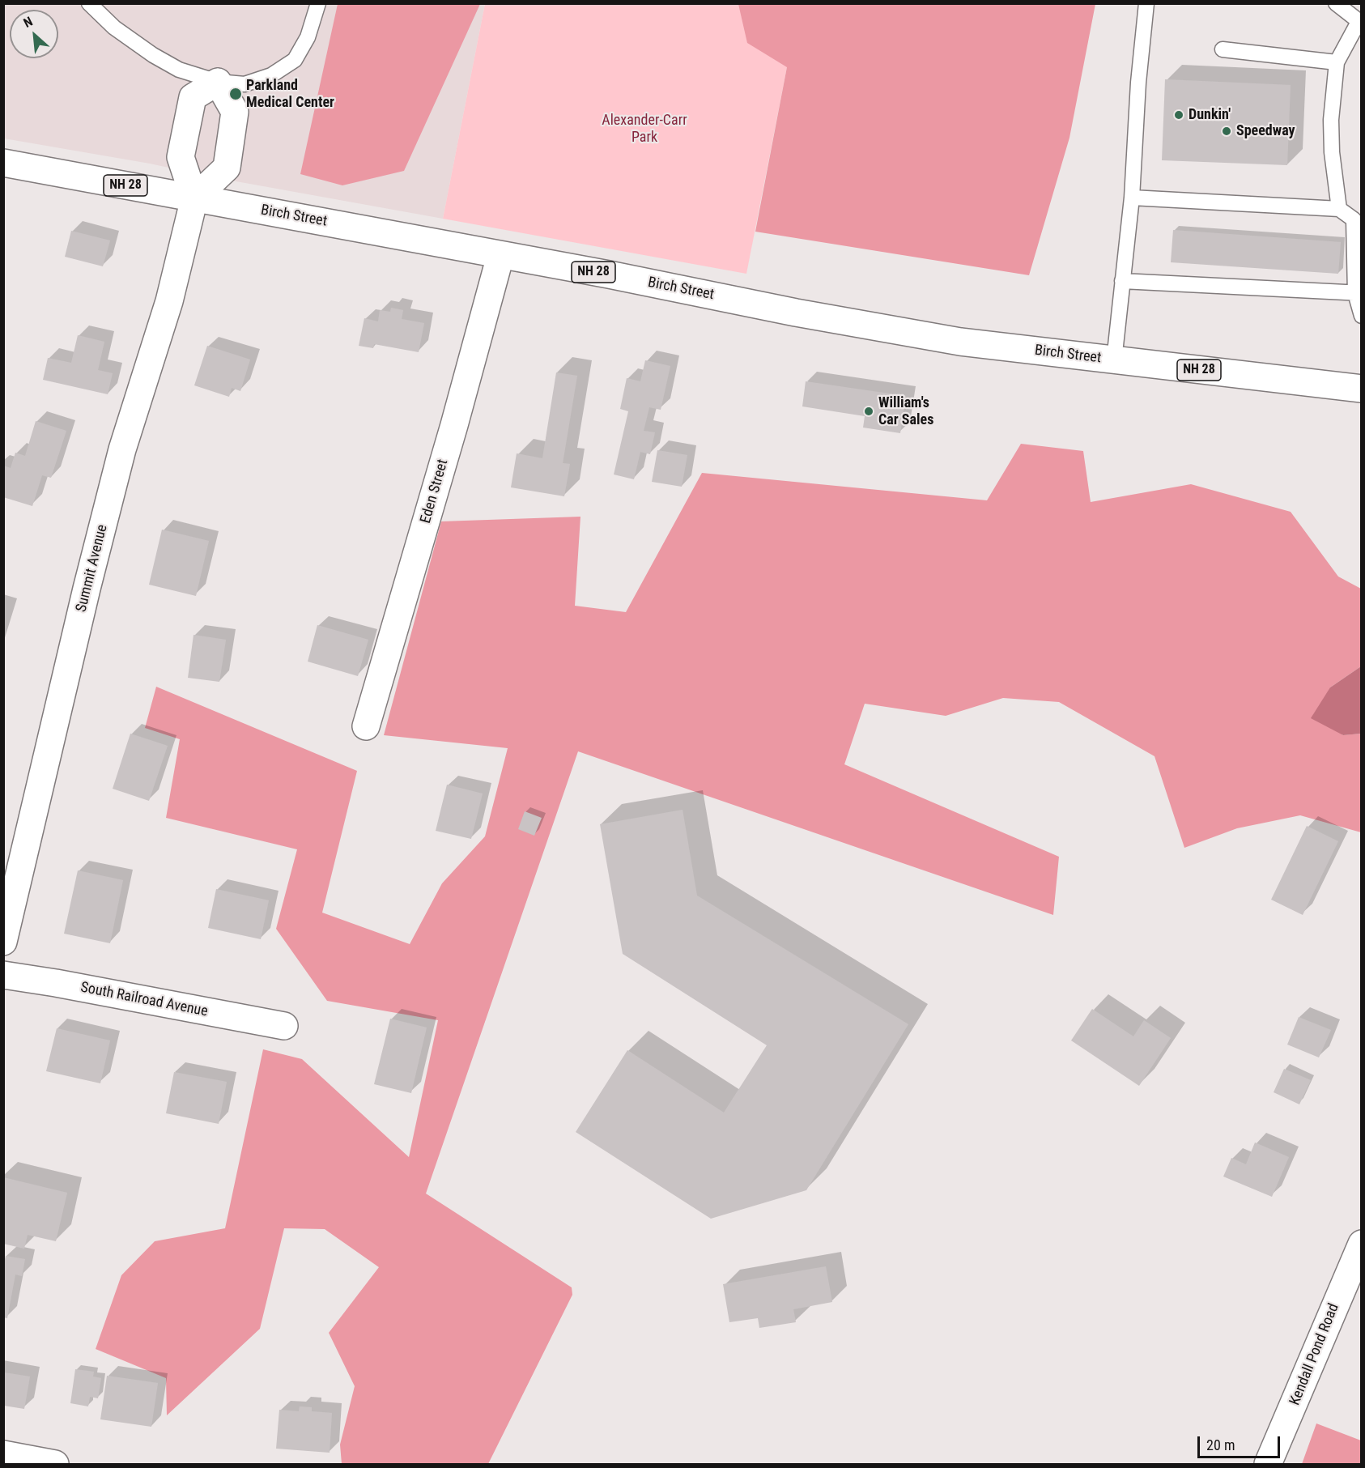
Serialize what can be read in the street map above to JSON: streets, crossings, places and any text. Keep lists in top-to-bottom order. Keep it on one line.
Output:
{"streets":{"street":["NH 28","Birch Street","Eden Street","Summit Avenue","South Railroad Avenue","Kendall Pond Road"]},"crossings":[["Birch Street","Eden Street"],["Birch Street","Summit Avenue"]],"parks":["Alexander-Carr Park"],"places":["Parkland Medical Center","Dunkin'","Speedway","William's Car Sales"],"scale_bar":"20 m","north":"top left"}
